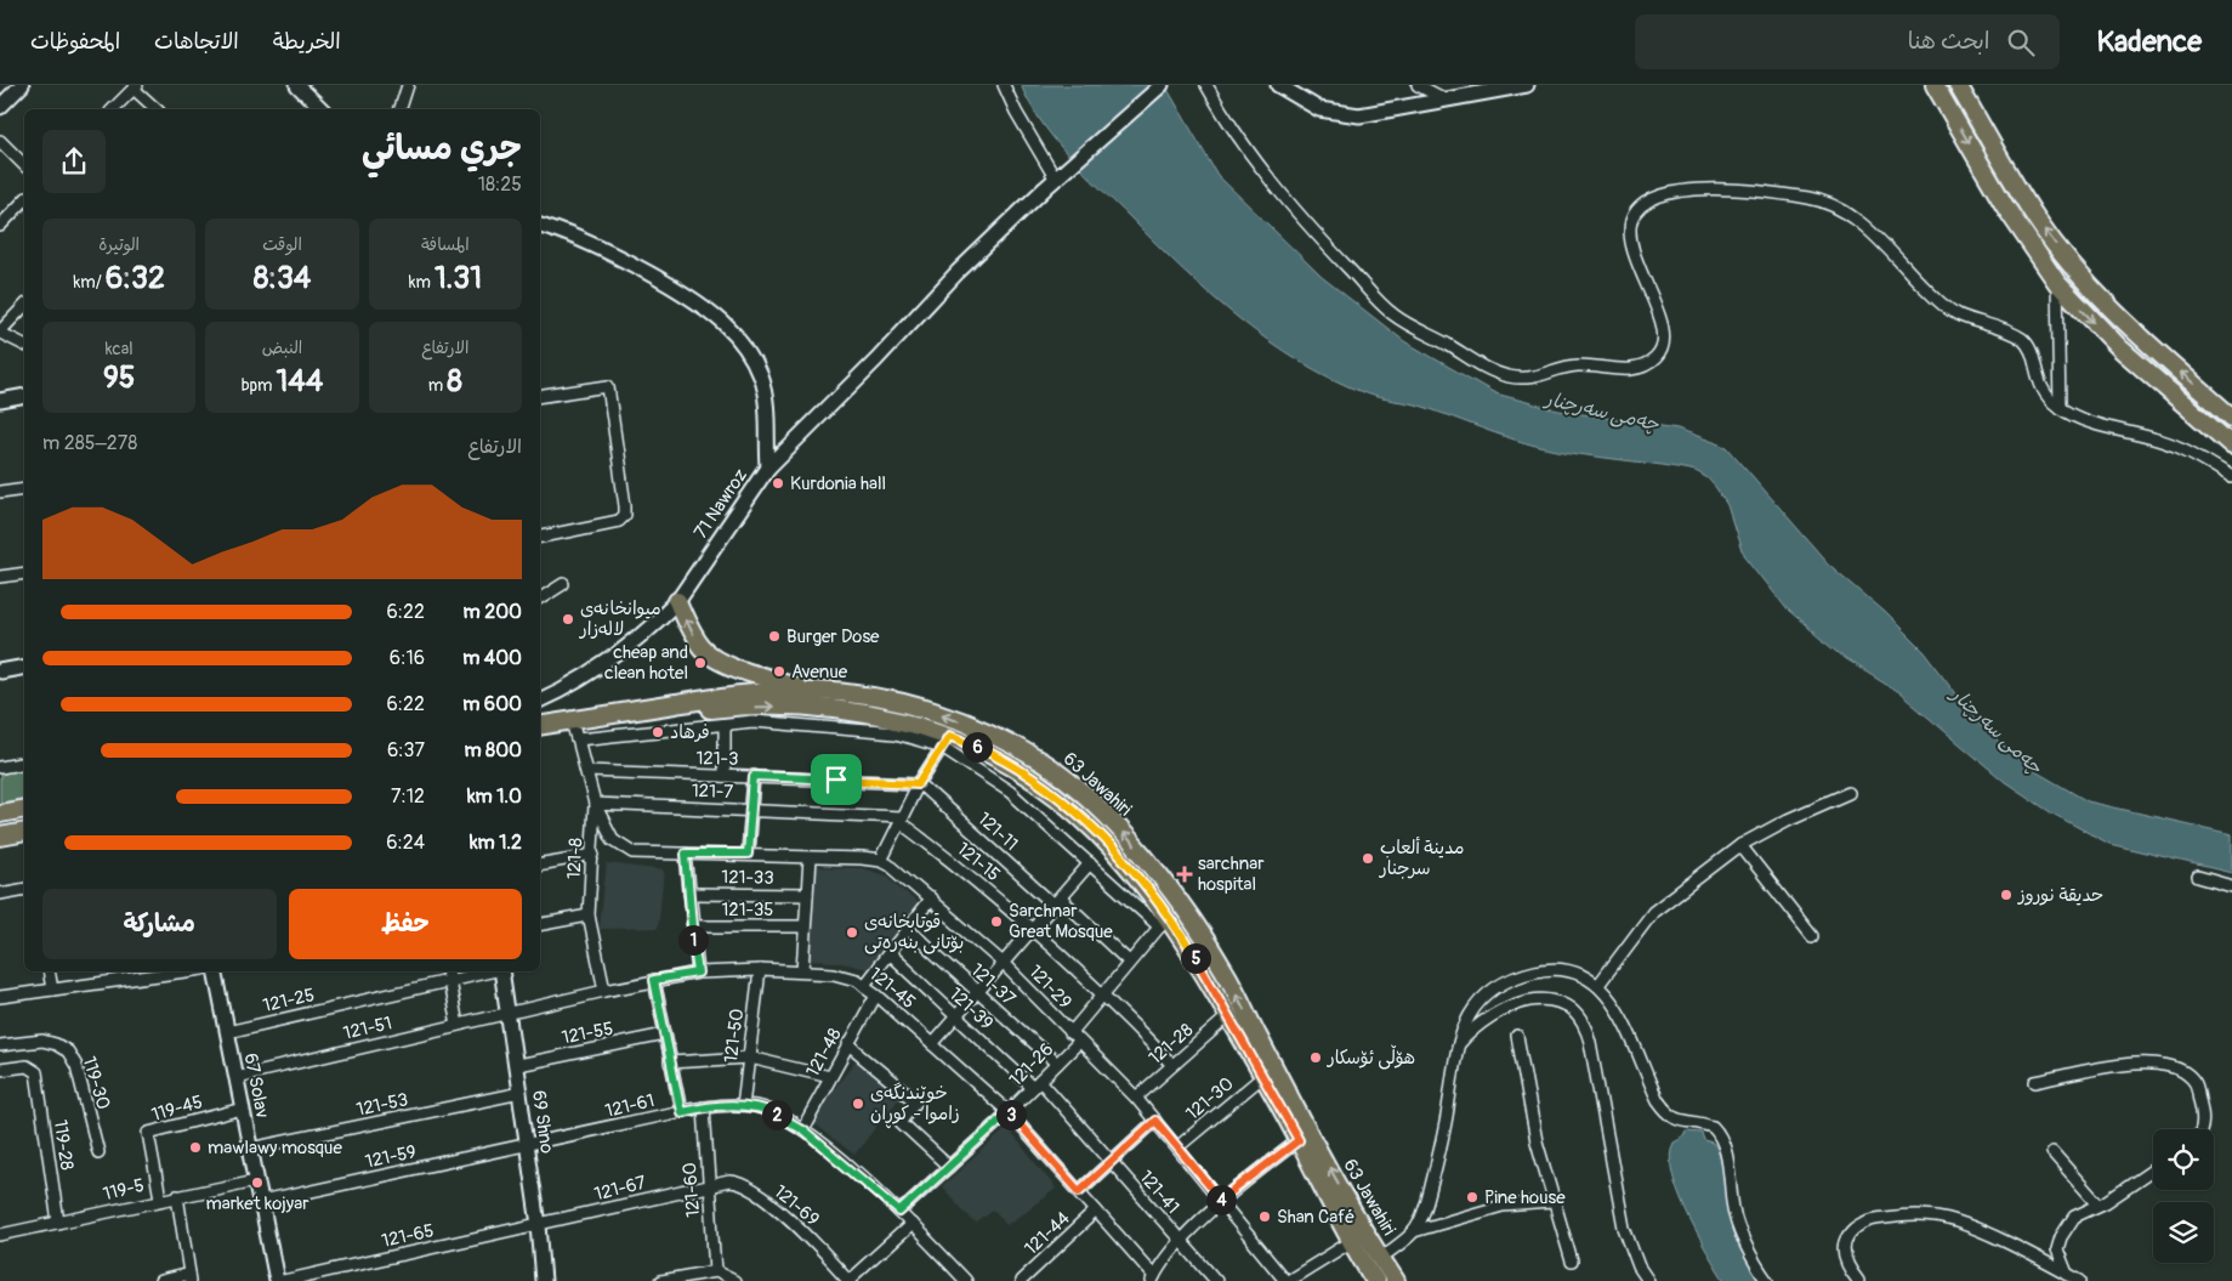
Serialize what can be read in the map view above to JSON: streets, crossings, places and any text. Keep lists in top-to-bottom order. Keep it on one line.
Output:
{"streets":{"main road":["63 Jawahiri"],"street":["71 Nawroz","121-3","121-7","121-11","121-8","121-15","121-33","121-35","121-37","121-29","121-45","121-25","121-39","121-51","121-55","121-50","121-28","121-48","121-26","119-30","67 Solav","121-30","121-53","121-61","119-45","69 Shno","119-28","121-59","121-67","119-5","121-60","121-41","121-69","121-44","121-65"]},"crossings":[["121-3","121-11"],["121-3","121-8"],["63 Jawahiri","121-8"],["63 Jawahiri","121-28"],["63 Jawahiri","121-26"],["63 Jawahiri","121-30"],["121-7","121-8"],["121-7","121-15"],["121-11","121-26"],["121-8","121-45"],["121-15","121-28"],["121-15","121-26"],["121-37","121-26"],["121-29","121-28"],["121-29","121-26"],["121-29","121-30"],["121-45","121-51"],["121-45","121-50"],["121-45","121-48"],["121-45","121-26"],["121-45","69 Shno"],["121-45","121-44"],["121-25","67 Solav"],["121-39","121-26"],["121-39","121-41"],["121-51","67 Solav"],["121-51","69 Shno"],["121-55","69 Shno"],["121-50","121-61"],["121-48","121-61"],["121-26","121-61"],["121-26","121-41"],["67 Solav","121-53"],["67 Solav","119-45"],["67 Solav","121-59"],["67 Solav","119-5"],["121-53","69 Shno"],["121-61","69 Shno"],["121-61","121-59"],["121-61","121-60"],["119-45","119-5"],["69 Shno","121-59"],["69 Shno","121-67"],["69 Shno","121-65"],["119-28","119-5"],["121-67","121-60"],["121-67","121-69"],["121-67","121-65"],["121-60","121-69"]],"water":["چەمی سەرچنار"],"places":{"other":["Kurdonia hall","میوانخانەی لالەزار","Burger Dose","cheap and clean hotel","Avenue","فرهاد","مدينة ألعاب سرجنار","حديقة نوروز","Sarchnar Great Mosque","قوتابخانەی بۆتانی بنەرەتی","هۆڵی ئۆسکار","خوێندنگەی زاموا - کوڕان","mawlawy mosque","market kojyar","Pine house","Shan Café"],"health":["sarchnar hospital"]},"page":{"header":"Kadence","search":"ابحث هنا","nav":["الخريطة","الاتجاهات","المحفوظات"],"heading":["جري مسائي","18:25"],"stats":[["المسافة","1.31 km"],["الوقت","8:34"],["الوتيرة","6:32 /km"],["الارتفاع","8 m"],["النبض","144 bpm"],["kcal","95"]],"chart":["الارتفاع","278–285 m"],"list":[{"name":"200 m","note":"6:22"},{"name":"400 m","note":"6:16"},{"name":"600 m","note":"6:22"},{"name":"800 m","note":"6:37"},{"name":"1.0 km","note":"7:12"},{"name":"1.2 km","note":"6:24"}],"pins":["6","1","5","2","3","4"],"buttons":["حفظ","مشاركة"]}}
